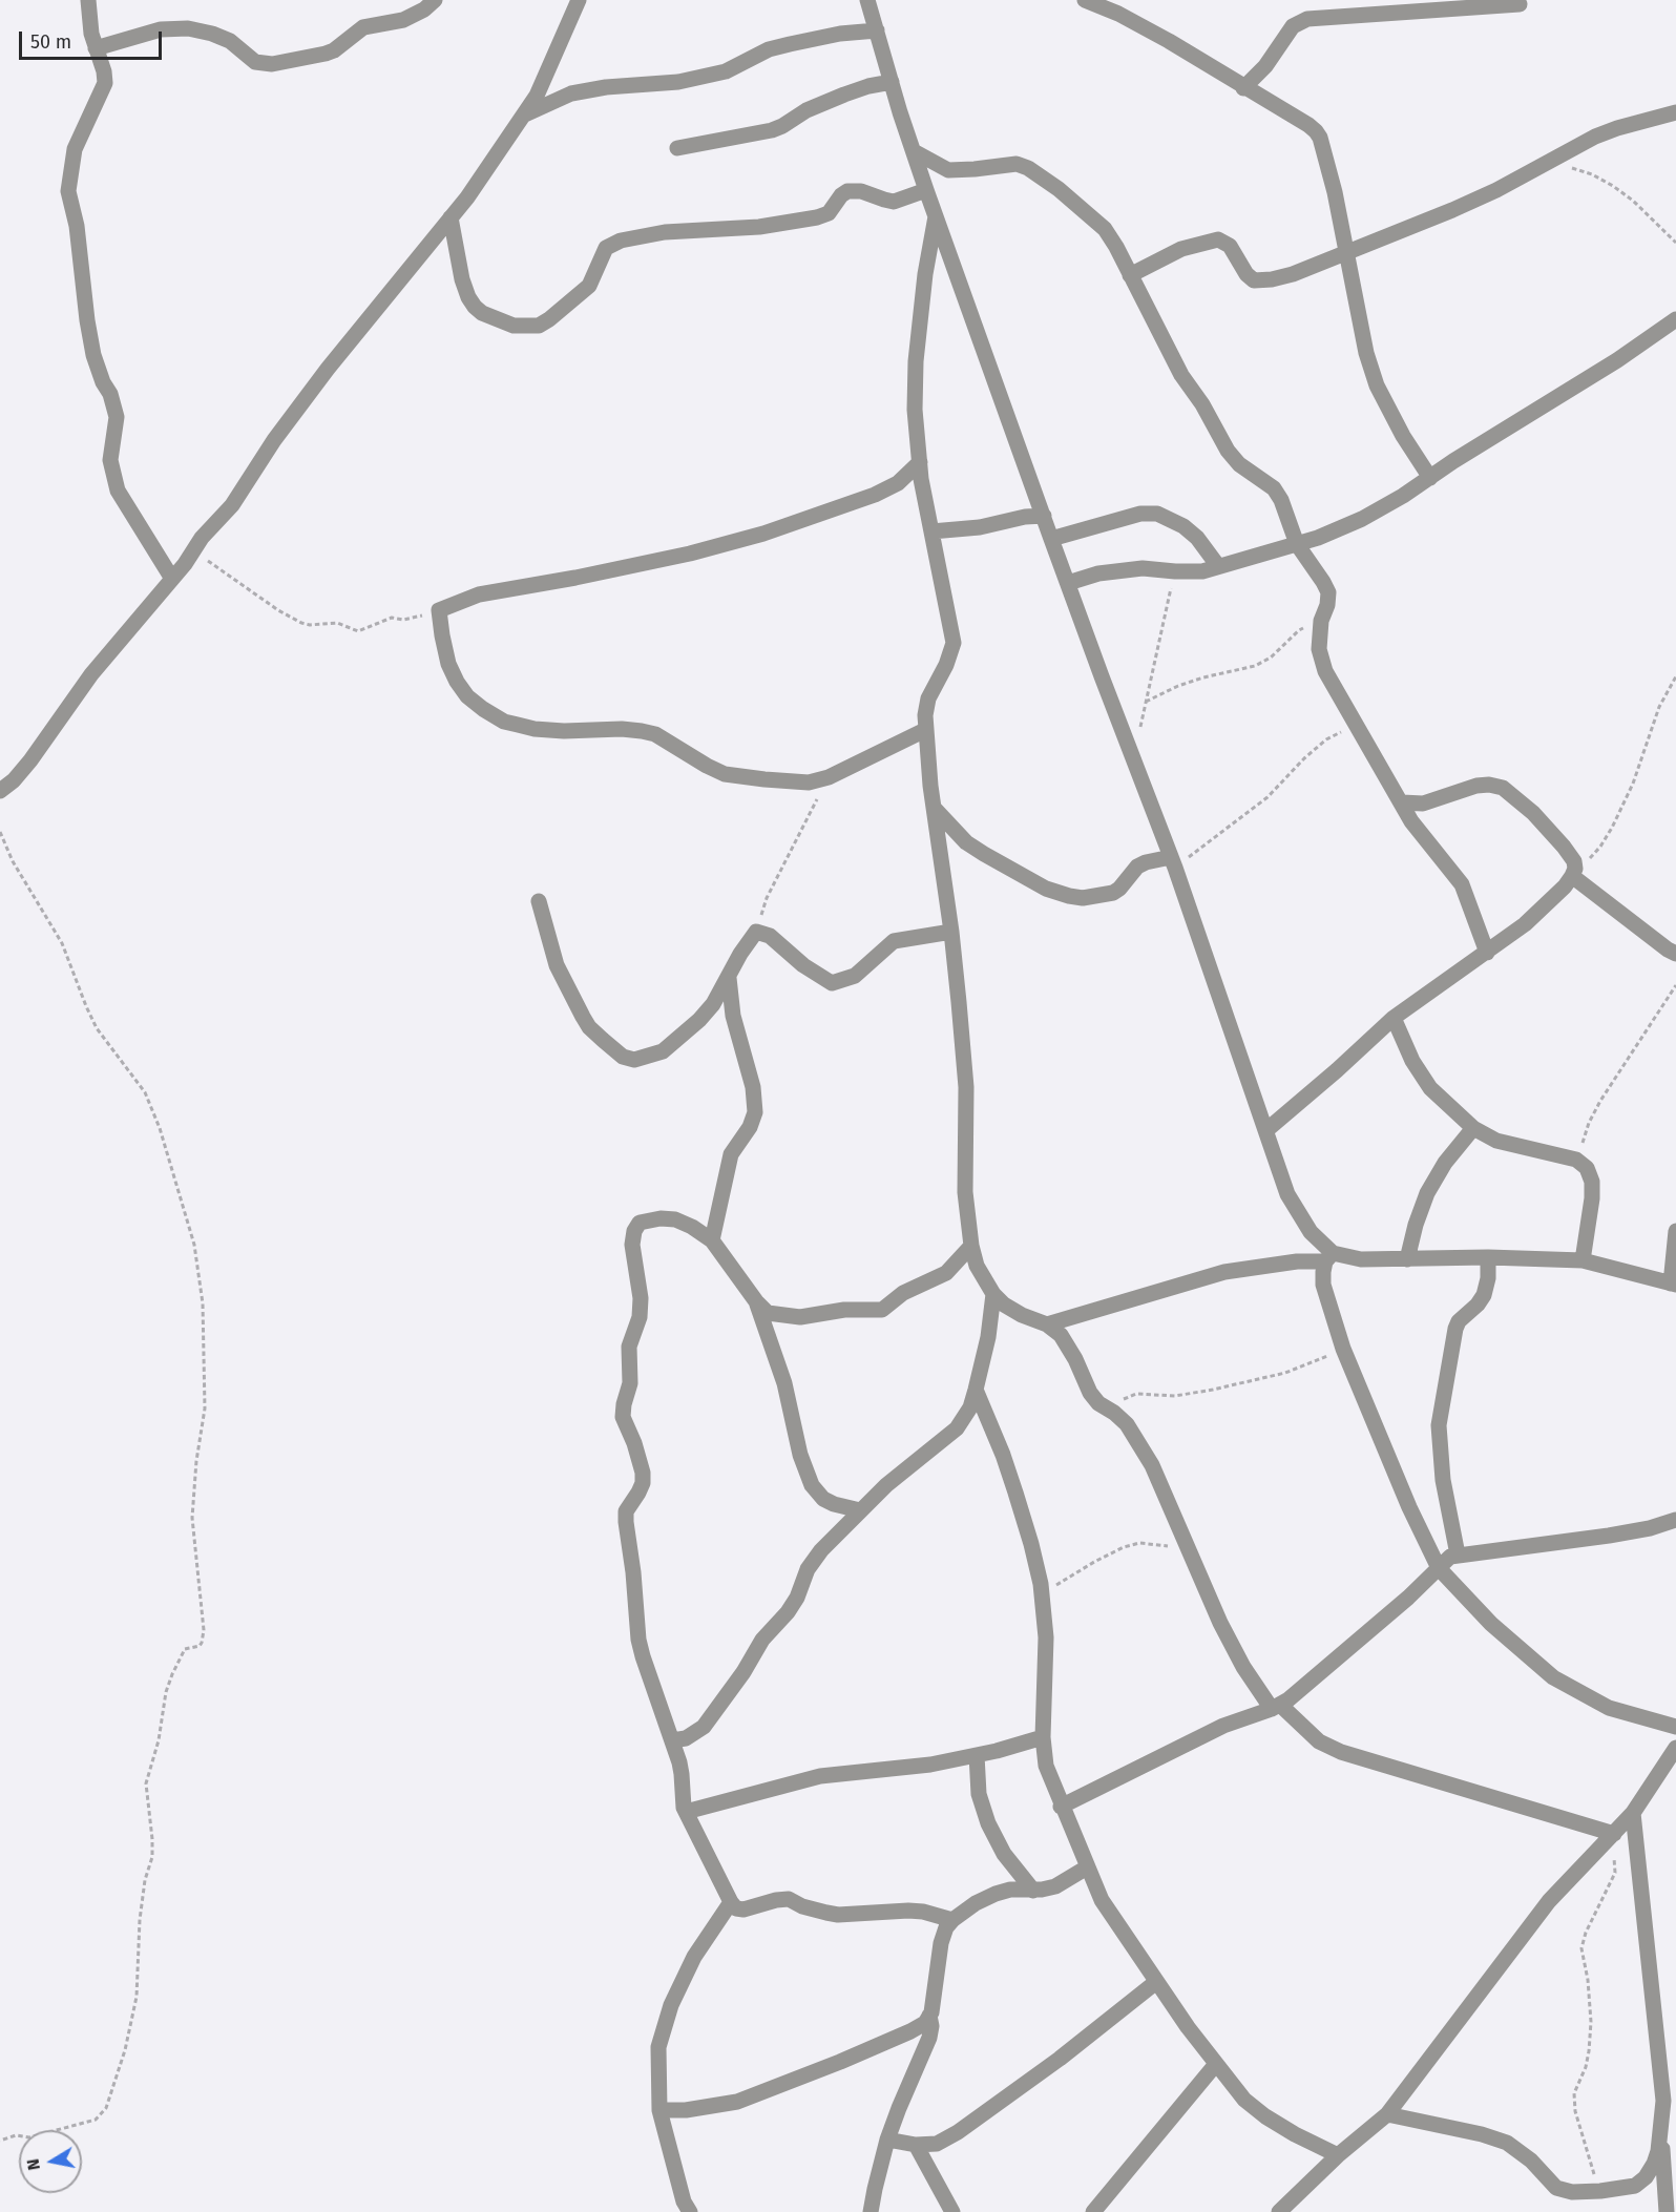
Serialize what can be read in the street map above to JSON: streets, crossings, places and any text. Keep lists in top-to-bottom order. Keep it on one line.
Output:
{"scale_bar":"50 m","north":"left"}
